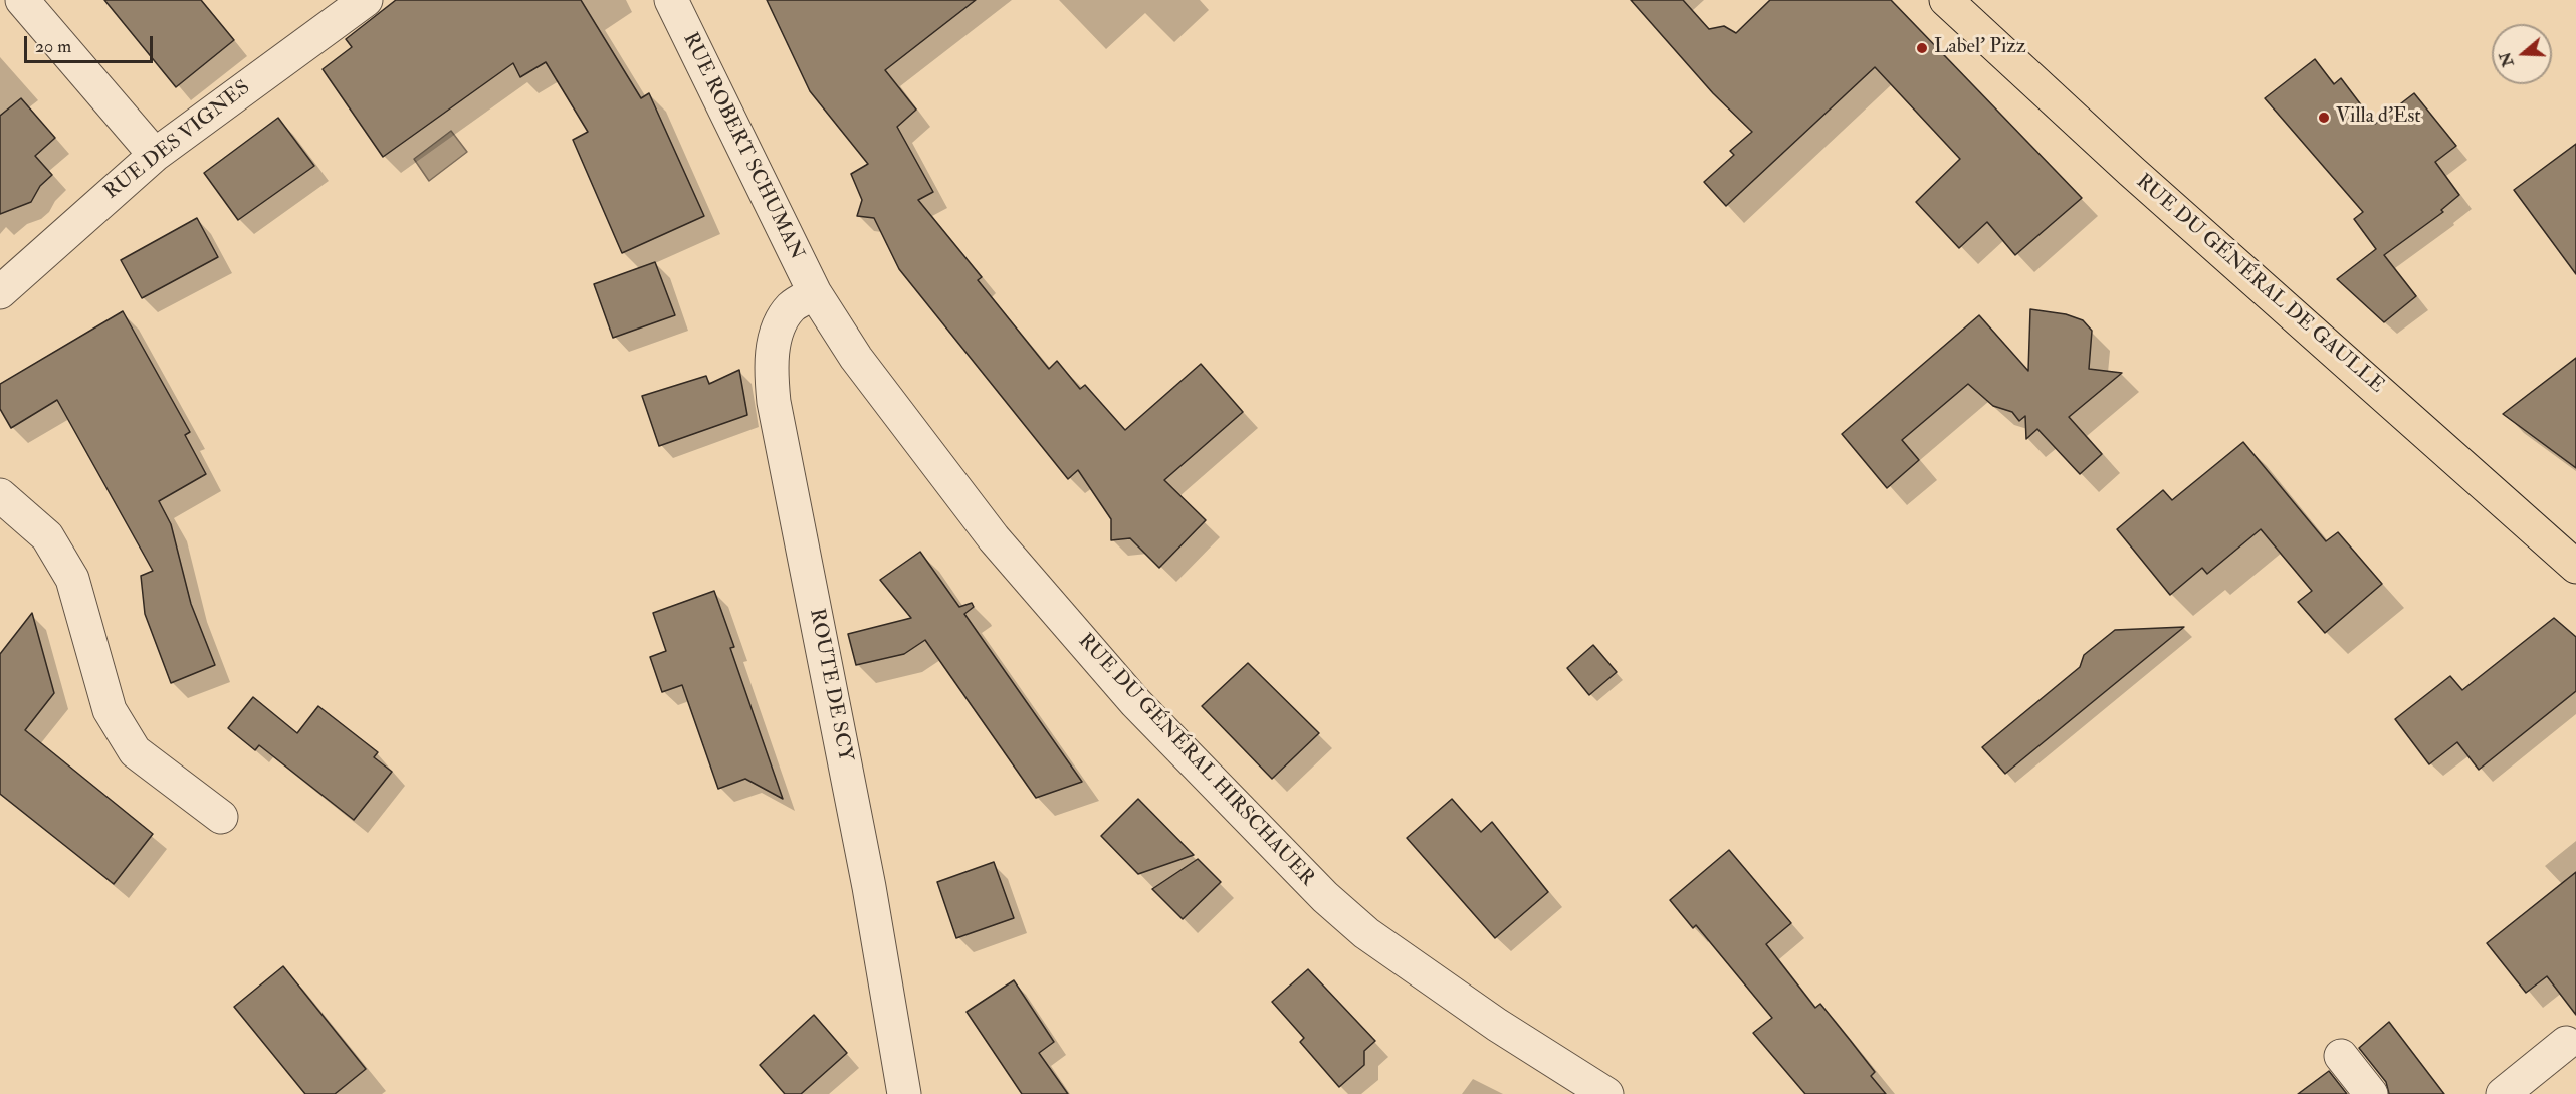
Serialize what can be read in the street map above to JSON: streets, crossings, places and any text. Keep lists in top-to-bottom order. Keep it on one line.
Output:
{"streets":{"main road":["RUE DU GÉNÉRAL DE GAULLE"],"street":["RUE DES VIGNES","RUE ROBERT SCHUMAN","ROUTE DE SCY","RUE DU GÉNÉRAL HIRSCHAUER"]},"crossings":[["RUE ROBERT SCHUMAN","ROUTE DE SCY"],["RUE ROBERT SCHUMAN","RUE DU GÉNÉRAL HIRSCHAUER"],["ROUTE DE SCY","RUE DU GÉNÉRAL HIRSCHAUER"]],"places":["Label' Pizz","Villa d'Est"],"scale_bar":"20 m","north":"left"}
